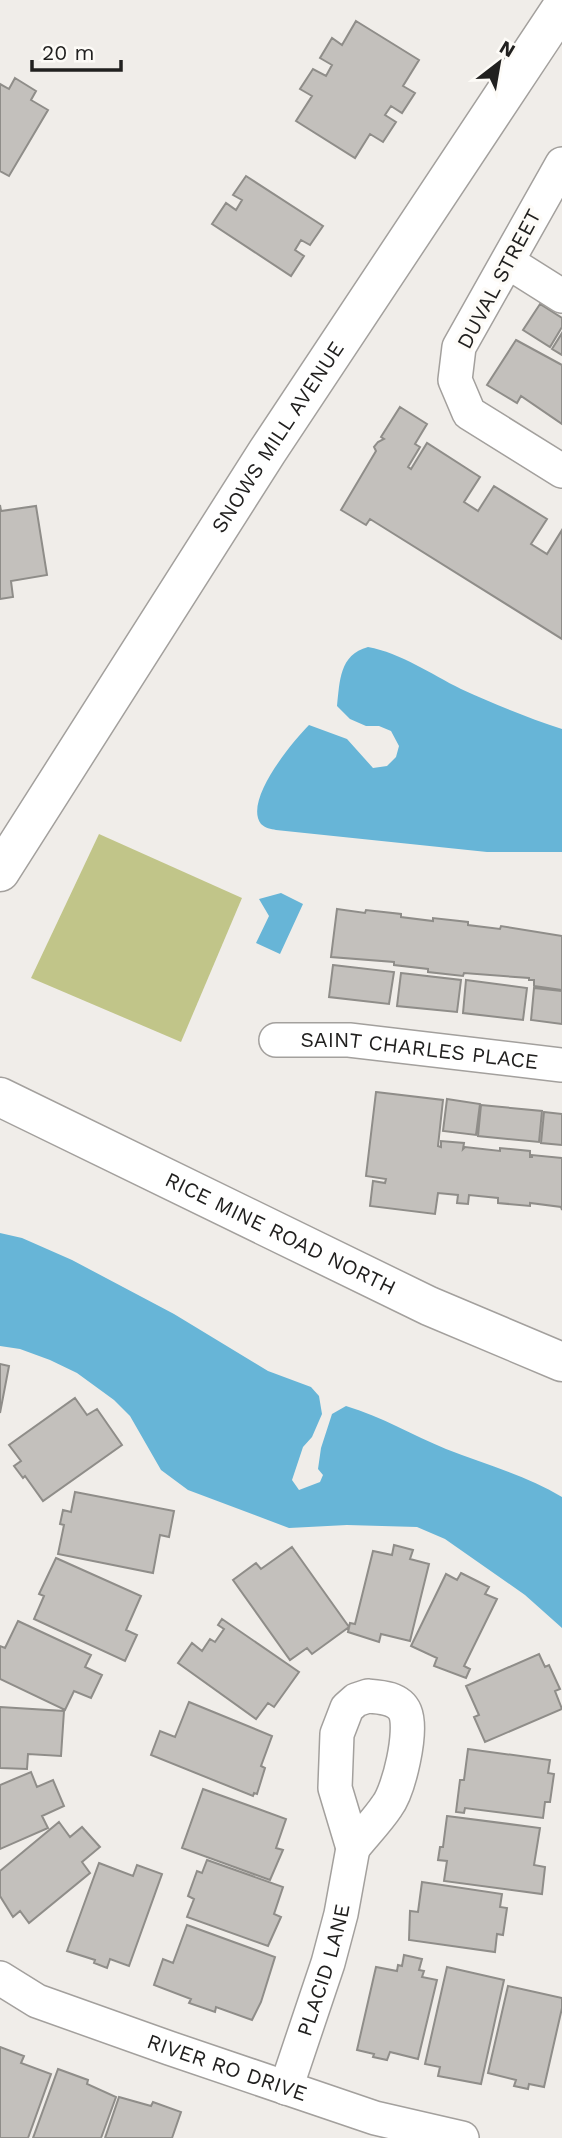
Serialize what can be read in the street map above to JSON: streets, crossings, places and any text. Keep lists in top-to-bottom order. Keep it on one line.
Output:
{"streets":{"main road":["SNOWS MILL AVENUE","RICE MINE ROAD NORTH"],"street":["DUVAL STREET","SAINT CHARLES PLACE","PLACID LANE","RIVER RO DRIVE"]},"crossings":[["PLACID LANE","RIVER RO DRIVE"]],"scale_bar":"20 m","north":"top right"}
